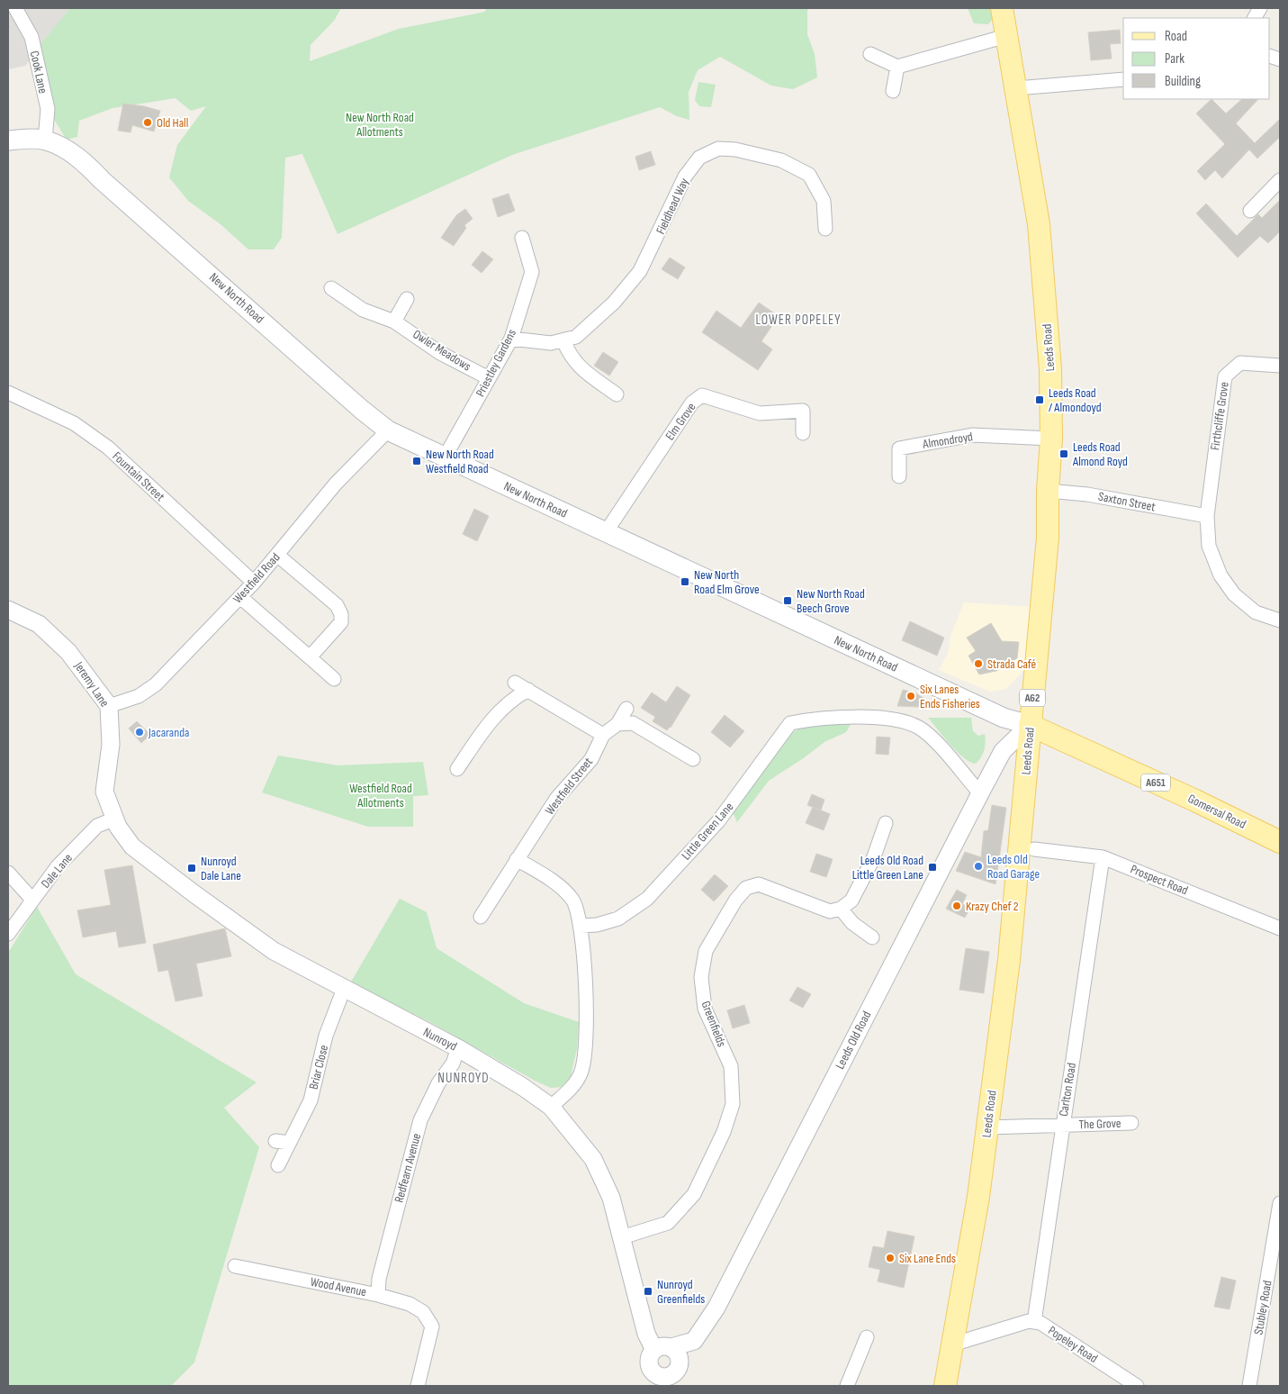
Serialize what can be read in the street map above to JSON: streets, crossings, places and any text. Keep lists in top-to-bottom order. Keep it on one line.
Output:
{"streets":{"main road":["New North Road","Leeds Road","A62","A651","Gomersal Road"],"street":["Cook Lane","Fieldhead Way","Owler Meadows","Priestley Gardens","Firthcliffe Grove","Elm Grove","Almondroyd","Fountain Street","Saxton Street","Westfield Road","Jeremy Lane","Westfield Street","Little Green Lane","Dale Lane","Prospect Road","Greenfields","Nunroyd","Leeds Old Road","Briar Close","Carlton Road","The Grove","Redfearn Avenue","Wood Avenue","Stubley Road","Popeley Road"]},"crossings":[["Cook Lane","New North Road"],["Fieldhead Way","Priestley Gardens"],["New North Road","Leeds Road"],["New North Road","Priestley Gardens"],["New North Road","Elm Grove"],["New North Road","Westfield Road"],["New North Road","Gomersal Road"],["New North Road","Leeds Old Road"],["Leeds Road","Almondroyd"],["Leeds Road","Saxton Street"],["Leeds Road","Gomersal Road"],["Leeds Road","Leeds Old Road"],["Leeds Road","The Grove"],["Leeds Road","Popeley Road"],["Owler Meadows","Priestley Gardens"],["Firthcliffe Grove","Saxton Street"],["Fountain Street","Westfield Road"],["Westfield Road","Jeremy Lane"],["Jeremy Lane","Dale Lane"],["Jeremy Lane","Nunroyd"],["Gomersal Road","Leeds Old Road"],["Little Green Lane","Leeds Old Road"],["Dale Lane","Nunroyd"],["Prospect Road","Carlton Road"],["Greenfields","Nunroyd"],["Nunroyd","Leeds Old Road"],["Nunroyd","Briar Close"],["Nunroyd","Redfearn Avenue"],["Carlton Road","The Grove"],["Carlton Road","Popeley Road"],["Redfearn Avenue","Wood Avenue"]],"districts":["LOWER POPELEY","NUNROYD"],"parks":["New North Road Allotments","Westfield Road Allotments"],"places":{"other":["Old Hall","Strada Café","Six Lanes Ends Fisheries","Jacaranda","Leeds Old Road Garage","Krazy Chef 2","Six Lane Ends"],"transit":["Leeds Road / Almondoyd","Leeds Road Almond Royd","New North Road Westfield Road","New North Road Elm Grove","New North Road Beech Grove","Leeds Old Road Little Green Lane","Nunroyd Dale Lane","Nunroyd Greenfields"]},"legend":["Road","Park","Building"]}
